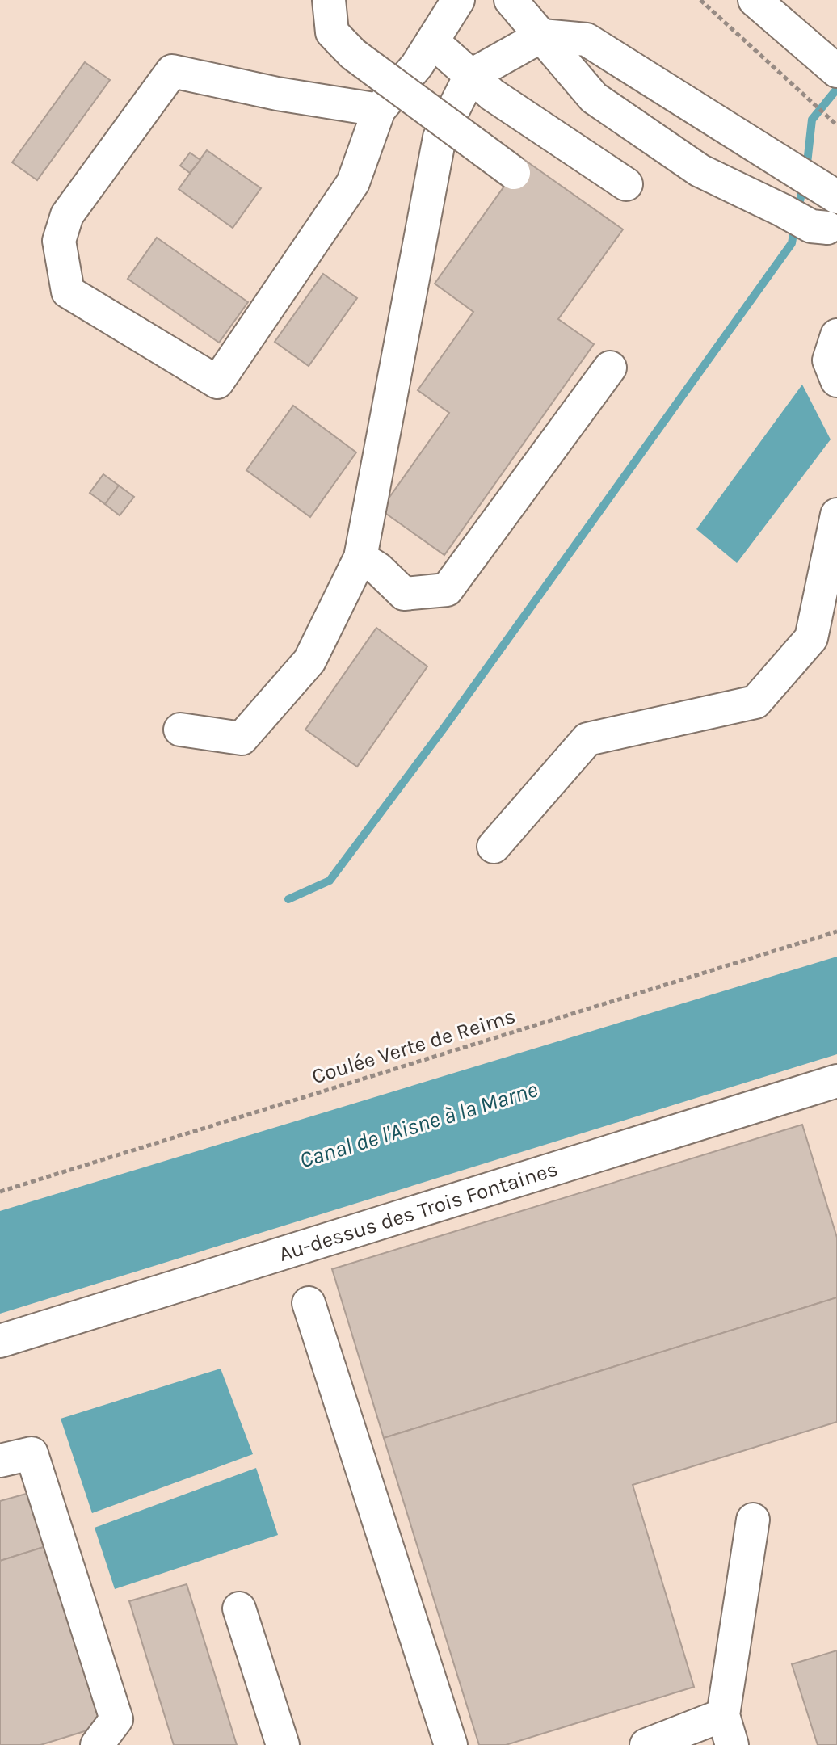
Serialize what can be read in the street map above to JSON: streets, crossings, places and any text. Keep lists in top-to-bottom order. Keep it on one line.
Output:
{"streets":{"street":["Au-dessus des Trois Fontaines"],"path":["Coulée Verte de Reims"]},"water":["Canal de l'Aisne à la Marne"]}
